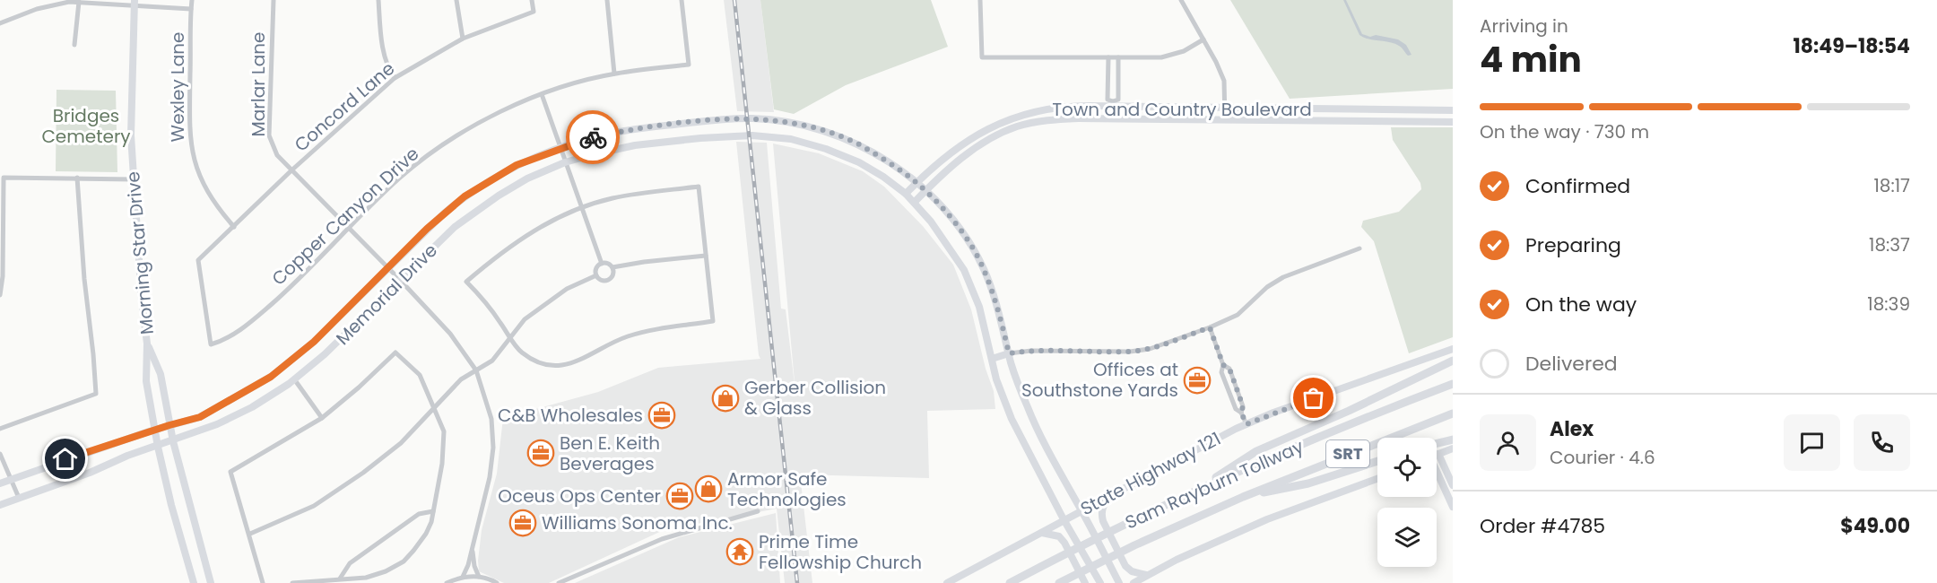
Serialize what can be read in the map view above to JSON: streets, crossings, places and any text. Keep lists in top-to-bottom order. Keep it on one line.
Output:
{"streets":{"highway":["SRT","Sam Rayburn Tollway"],"main road":["Town and Country Boulevard","Morning Star Drive","Memorial Drive","State Highway 121"],"street":["Marlar Lane","Wexley Lane","Concord Lane","Copper Canyon Drive"]},"crossings":[["Marlar Lane","Concord Lane"],["Marlar Lane","Copper Canyon Drive"],["Marlar Lane","Memorial Drive"],["Wexley Lane","Concord Lane"],["Concord Lane","Copper Canyon Drive"],["Town and Country Boulevard","Memorial Drive"],["Morning Star Drive","Memorial Drive"],["Memorial Drive","State Highway 121"]],"parks":["Bridges Cemetery"],"places":{"office":["Offices at Southstone Yards","C&B Wholesales","Ben E. Keith Beverages","Oceus Ops Center","Williams Sonoma Inc."],"shop":["Gerber Collision & Glass","Armor Safe Technologies"],"temple":["Prime Time Fellowship Church"]},"page":{"heading":["4 min","Arriving in","18:49–18:54"],"panel":["Alex","Courier · 4.6","Order #4785","$49.00"],"bar":"On the way · 730 m","list":[["Confirmed","18:17"],["Preparing","18:37"],["On the way","18:39"],"Delivered"]}}
